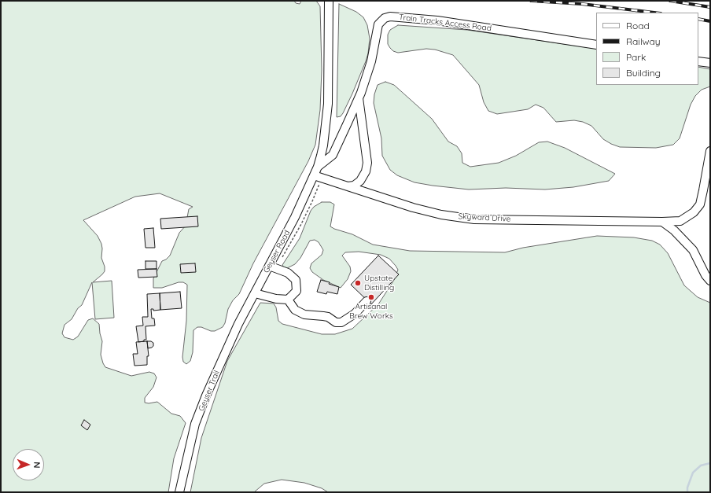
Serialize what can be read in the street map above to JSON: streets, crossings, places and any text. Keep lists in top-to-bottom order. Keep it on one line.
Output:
{"streets":{"street":["Train Tracks Access Road","Skyward Drive","Geyser Road"]},"crossings":[["Train Tracks Access Road","Geyser Road"],["Skyward Drive","Geyser Road"]],"places":["Upstate Distilling","Artisanal Brew Works"],"legend":["Road","Railway","Park","Building"],"north":"right"}
